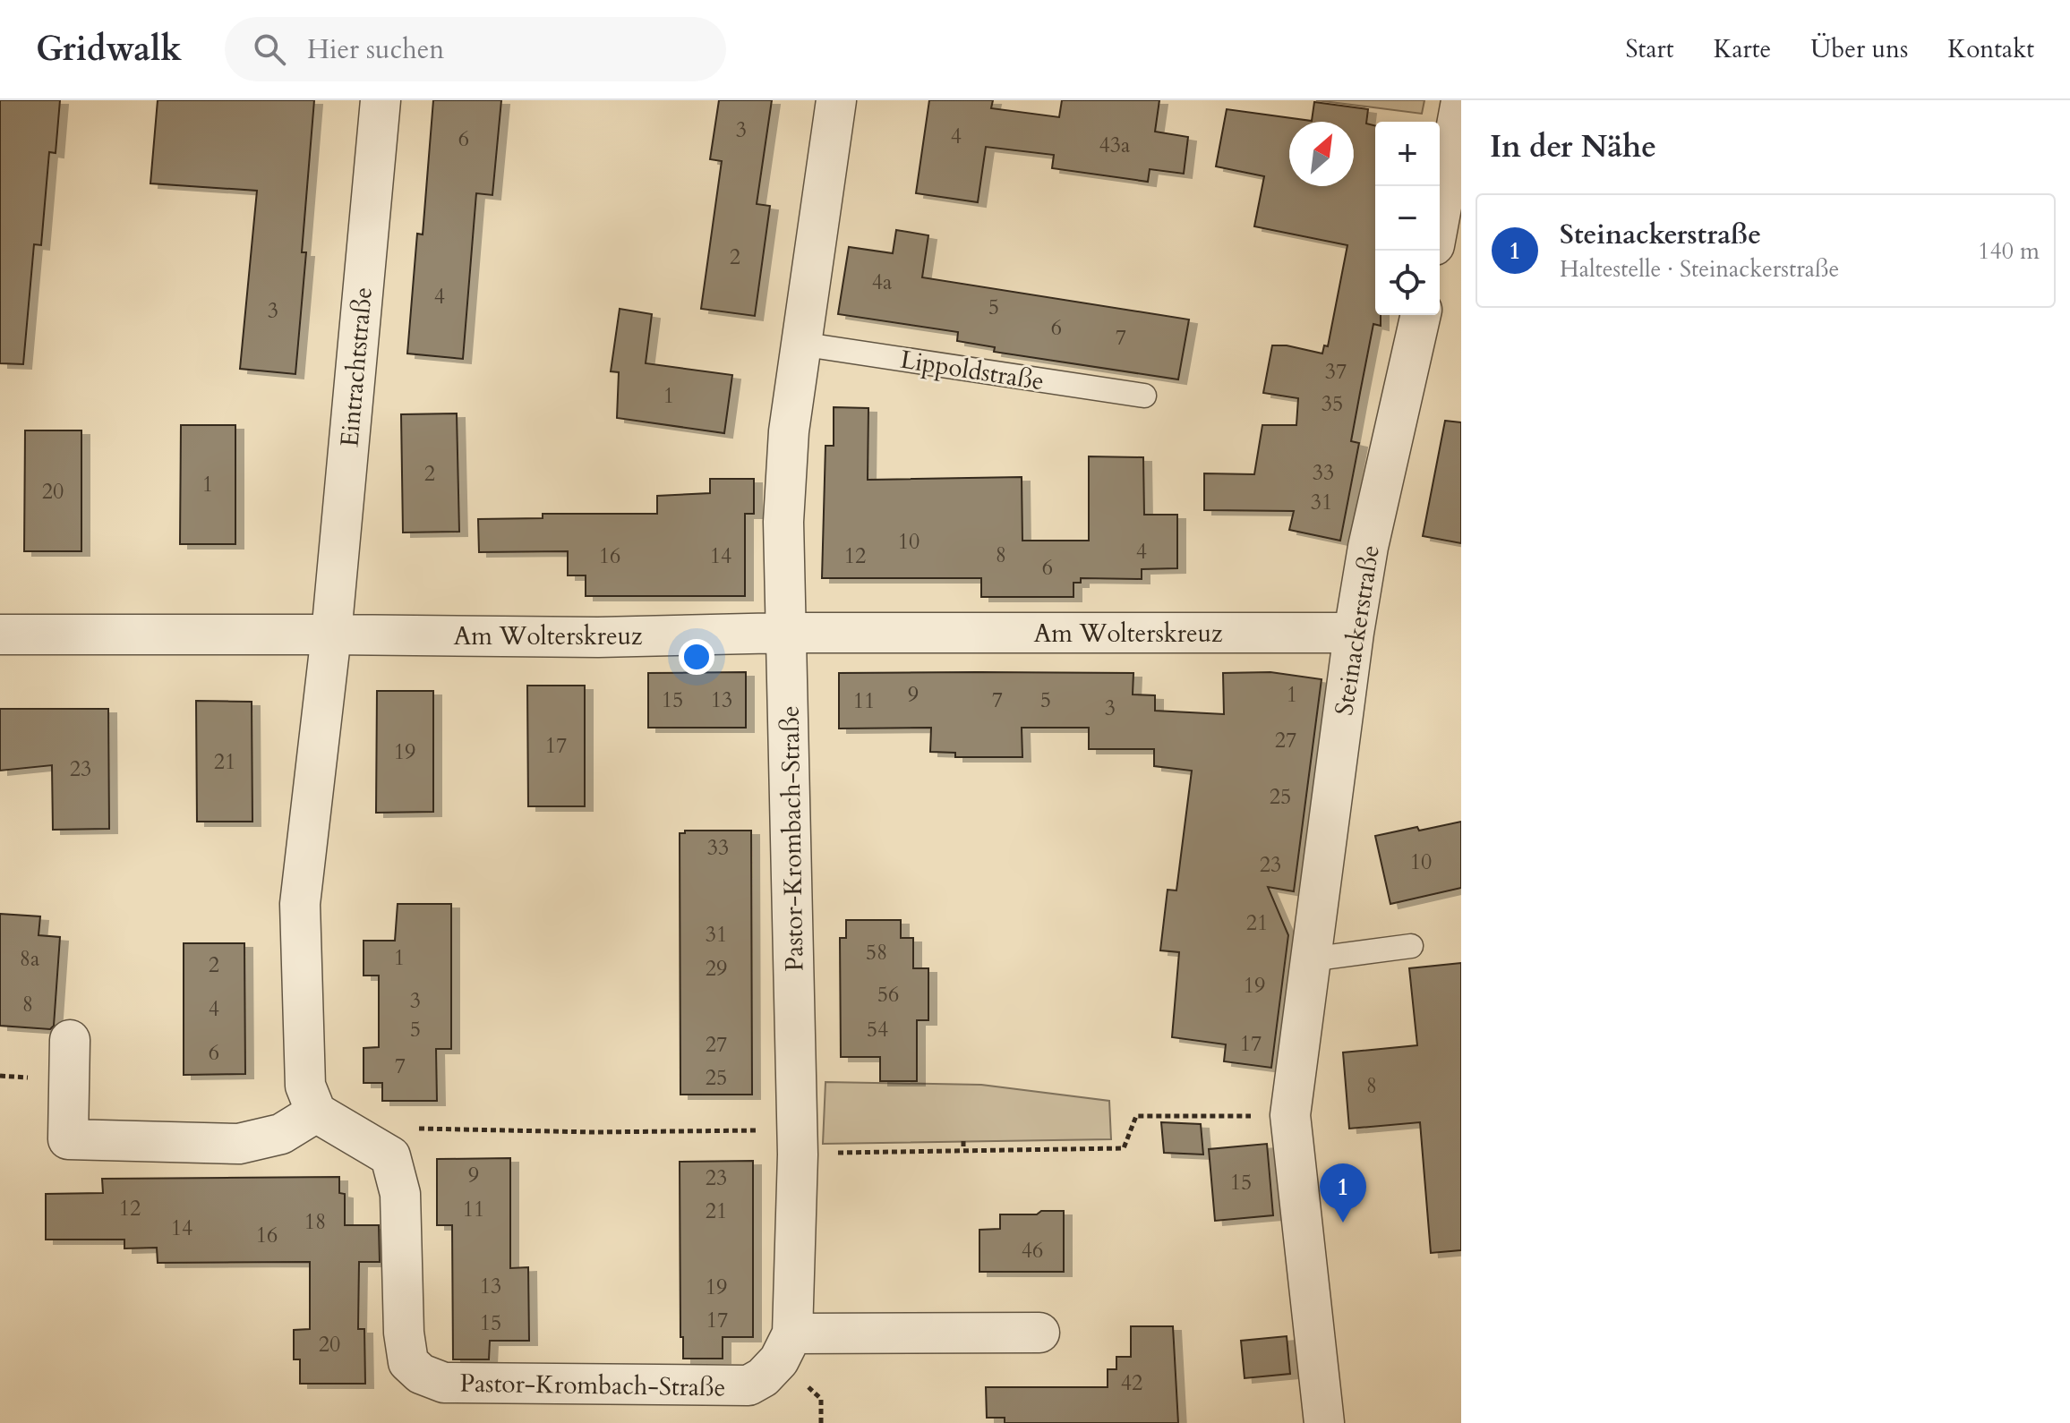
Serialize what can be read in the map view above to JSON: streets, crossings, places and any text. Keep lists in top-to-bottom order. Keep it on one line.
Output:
{"streets":{"street":["Eintrachtstraße","Steinackerstraße","Am Wolterskreuz","Pastor-Krombach-Straße"],"lane":["Lippoldstraße"]},"crossings":[["Eintrachtstraße","Am Wolterskreuz"],["Steinackerstraße","Am Wolterskreuz"],["Am Wolterskreuz","Pastor-Krombach-Straße"]],"house_numbers":["3","4","6","43a","2","4a","4","5","3","6","7","37","1","35","33","2","1","20","31","10","4","8","16","14","12","6","9","1","15","13","7","5","11","3","27","17","19","21","23","25","33","10","23","21","31","58","1","8a","2","29","19","56","3","8","4","5","54","17","27","6","7","25","8","9","23","15","12","11","21","18","14","16","46","13","19","17","15","20","42"],"north":"top right","page":{"header":"Gridwalk","search":"Hier suchen","nav":["Start","Karte","Über uns","Kontakt"],"heading":"In der Nähe","map_buttons":["+","−"],"list":[{"mark":"1","name":"Steinackerstraße","note":"Haltestelle · Steinackerstraße","value":"140 m"}],"pins":"1"}}
